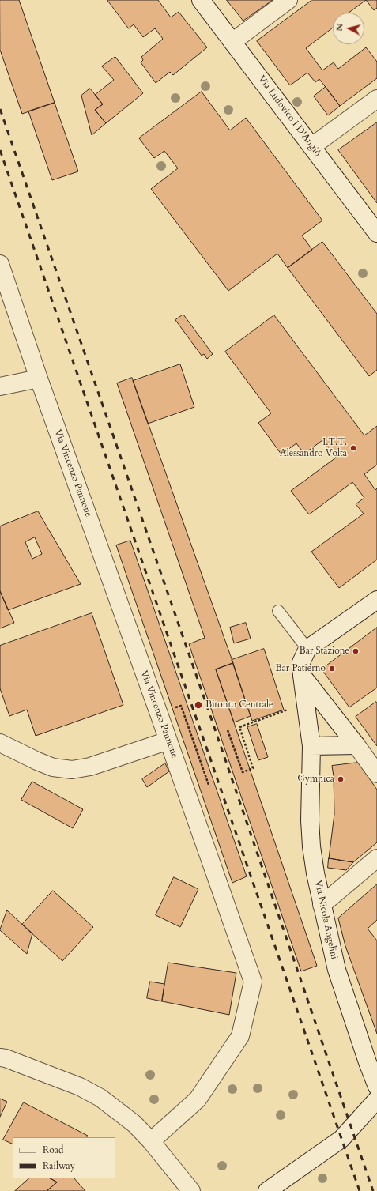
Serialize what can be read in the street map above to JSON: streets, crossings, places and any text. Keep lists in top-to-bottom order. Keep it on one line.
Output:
{"streets":{"street":["Via Ludovico I D'Angiò","Via Vincenzo Pannone","Via Nicola Angelini"]},"places":["I.T.T. Alessandro Volta","Bar Stazione","Bar Patierno","Bitonto Centrale","Gymnica"],"legend":["Road","Railway"],"north":"left"}
